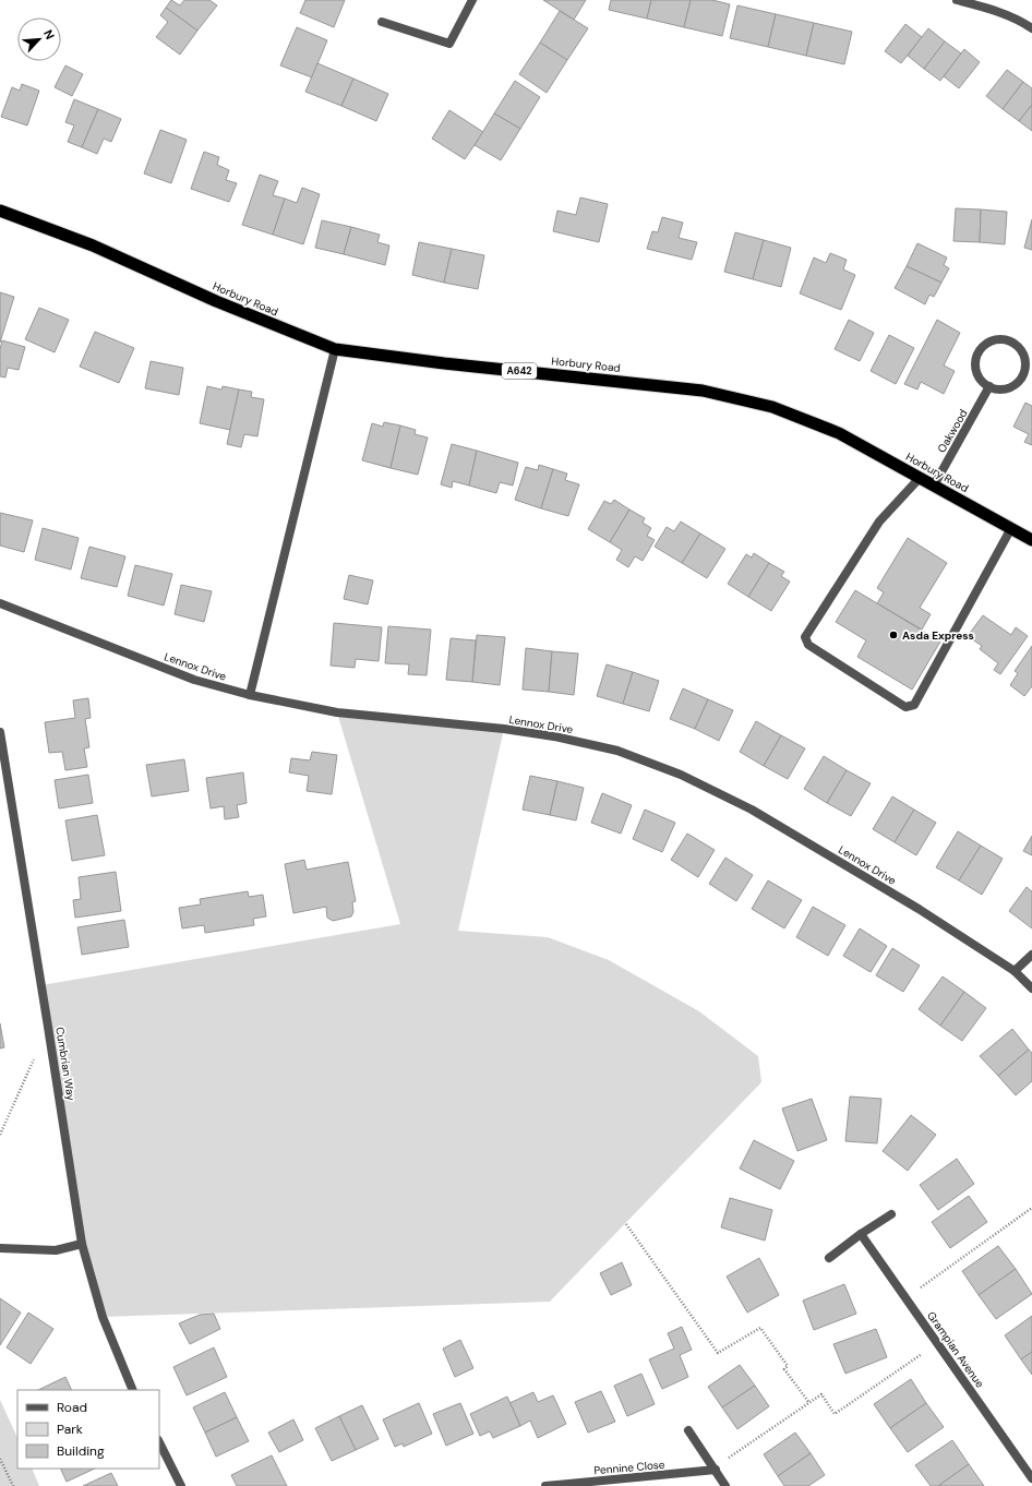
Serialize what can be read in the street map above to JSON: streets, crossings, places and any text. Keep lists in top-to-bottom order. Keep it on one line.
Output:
{"streets":{"highway":["Horbury Road","A642"],"street":["Oakwood","Lennox Drive","Cumbrian Way","Grampian Avenue","Pennine Close"]},"crossings":[["Horbury Road","Oakwood"]],"places":["Asda Express"],"legend":["Road","Park","Building"],"north":"top right"}
